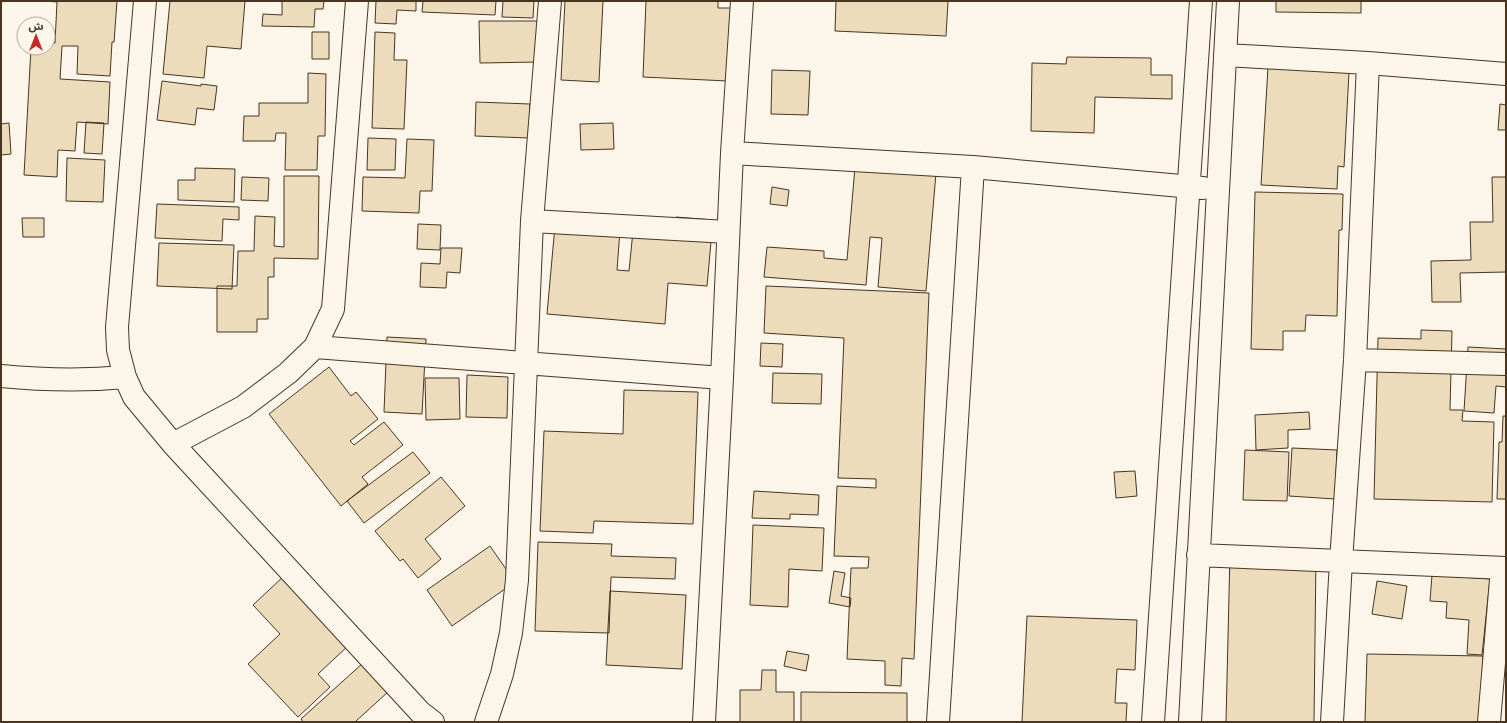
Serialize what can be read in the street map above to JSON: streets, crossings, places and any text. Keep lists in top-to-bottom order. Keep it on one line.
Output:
{"north":"top"}
